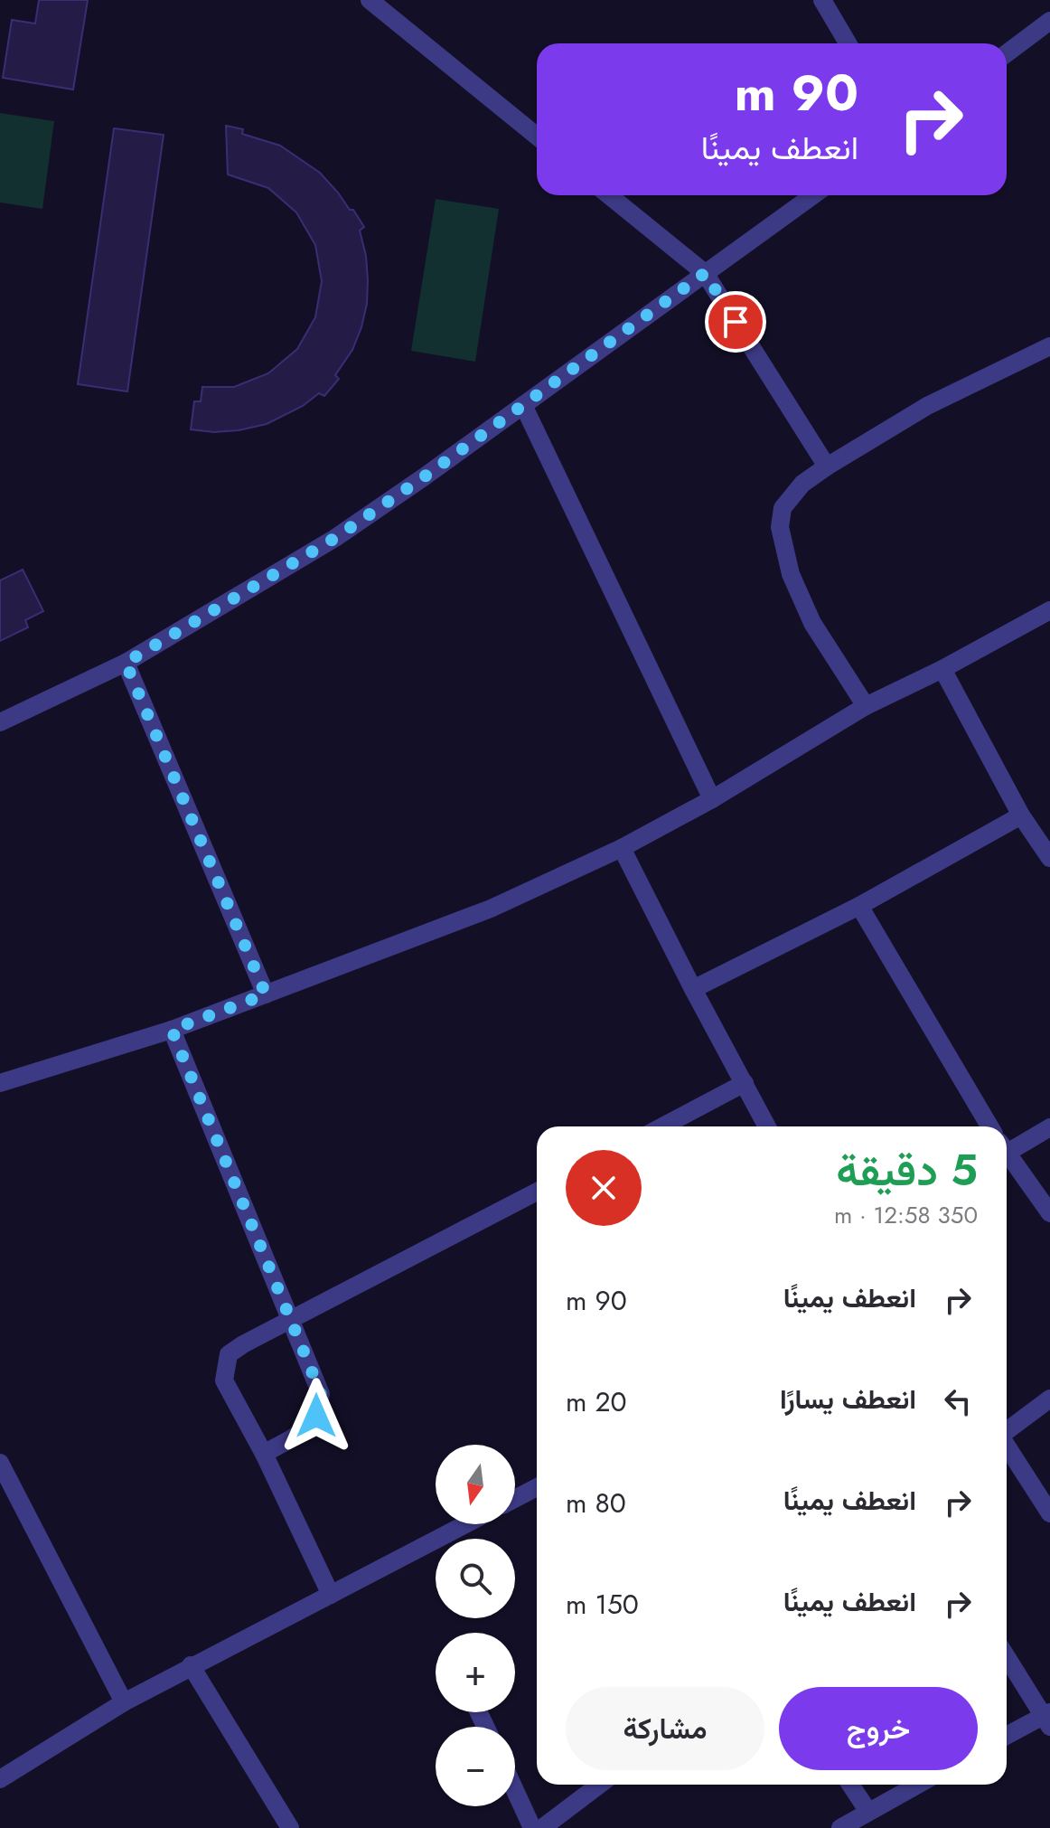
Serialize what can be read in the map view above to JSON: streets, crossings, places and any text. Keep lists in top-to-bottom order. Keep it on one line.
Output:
{"north":"bottom","page":{"turn":["90 m","انعطف يمينًا"],"heading":["5 دقيقة","350 m · 12:58"],"list":[{"name":"انعطف يمينًا","value":"90 m"},{"name":"انعطف يسارًا","value":"20 m"},{"name":"انعطف يمينًا","value":"80 m"},{"name":"انعطف يمينًا","value":"150 m"}],"map_buttons":["+","−"],"buttons":["خروج","مشاركة"]}}
